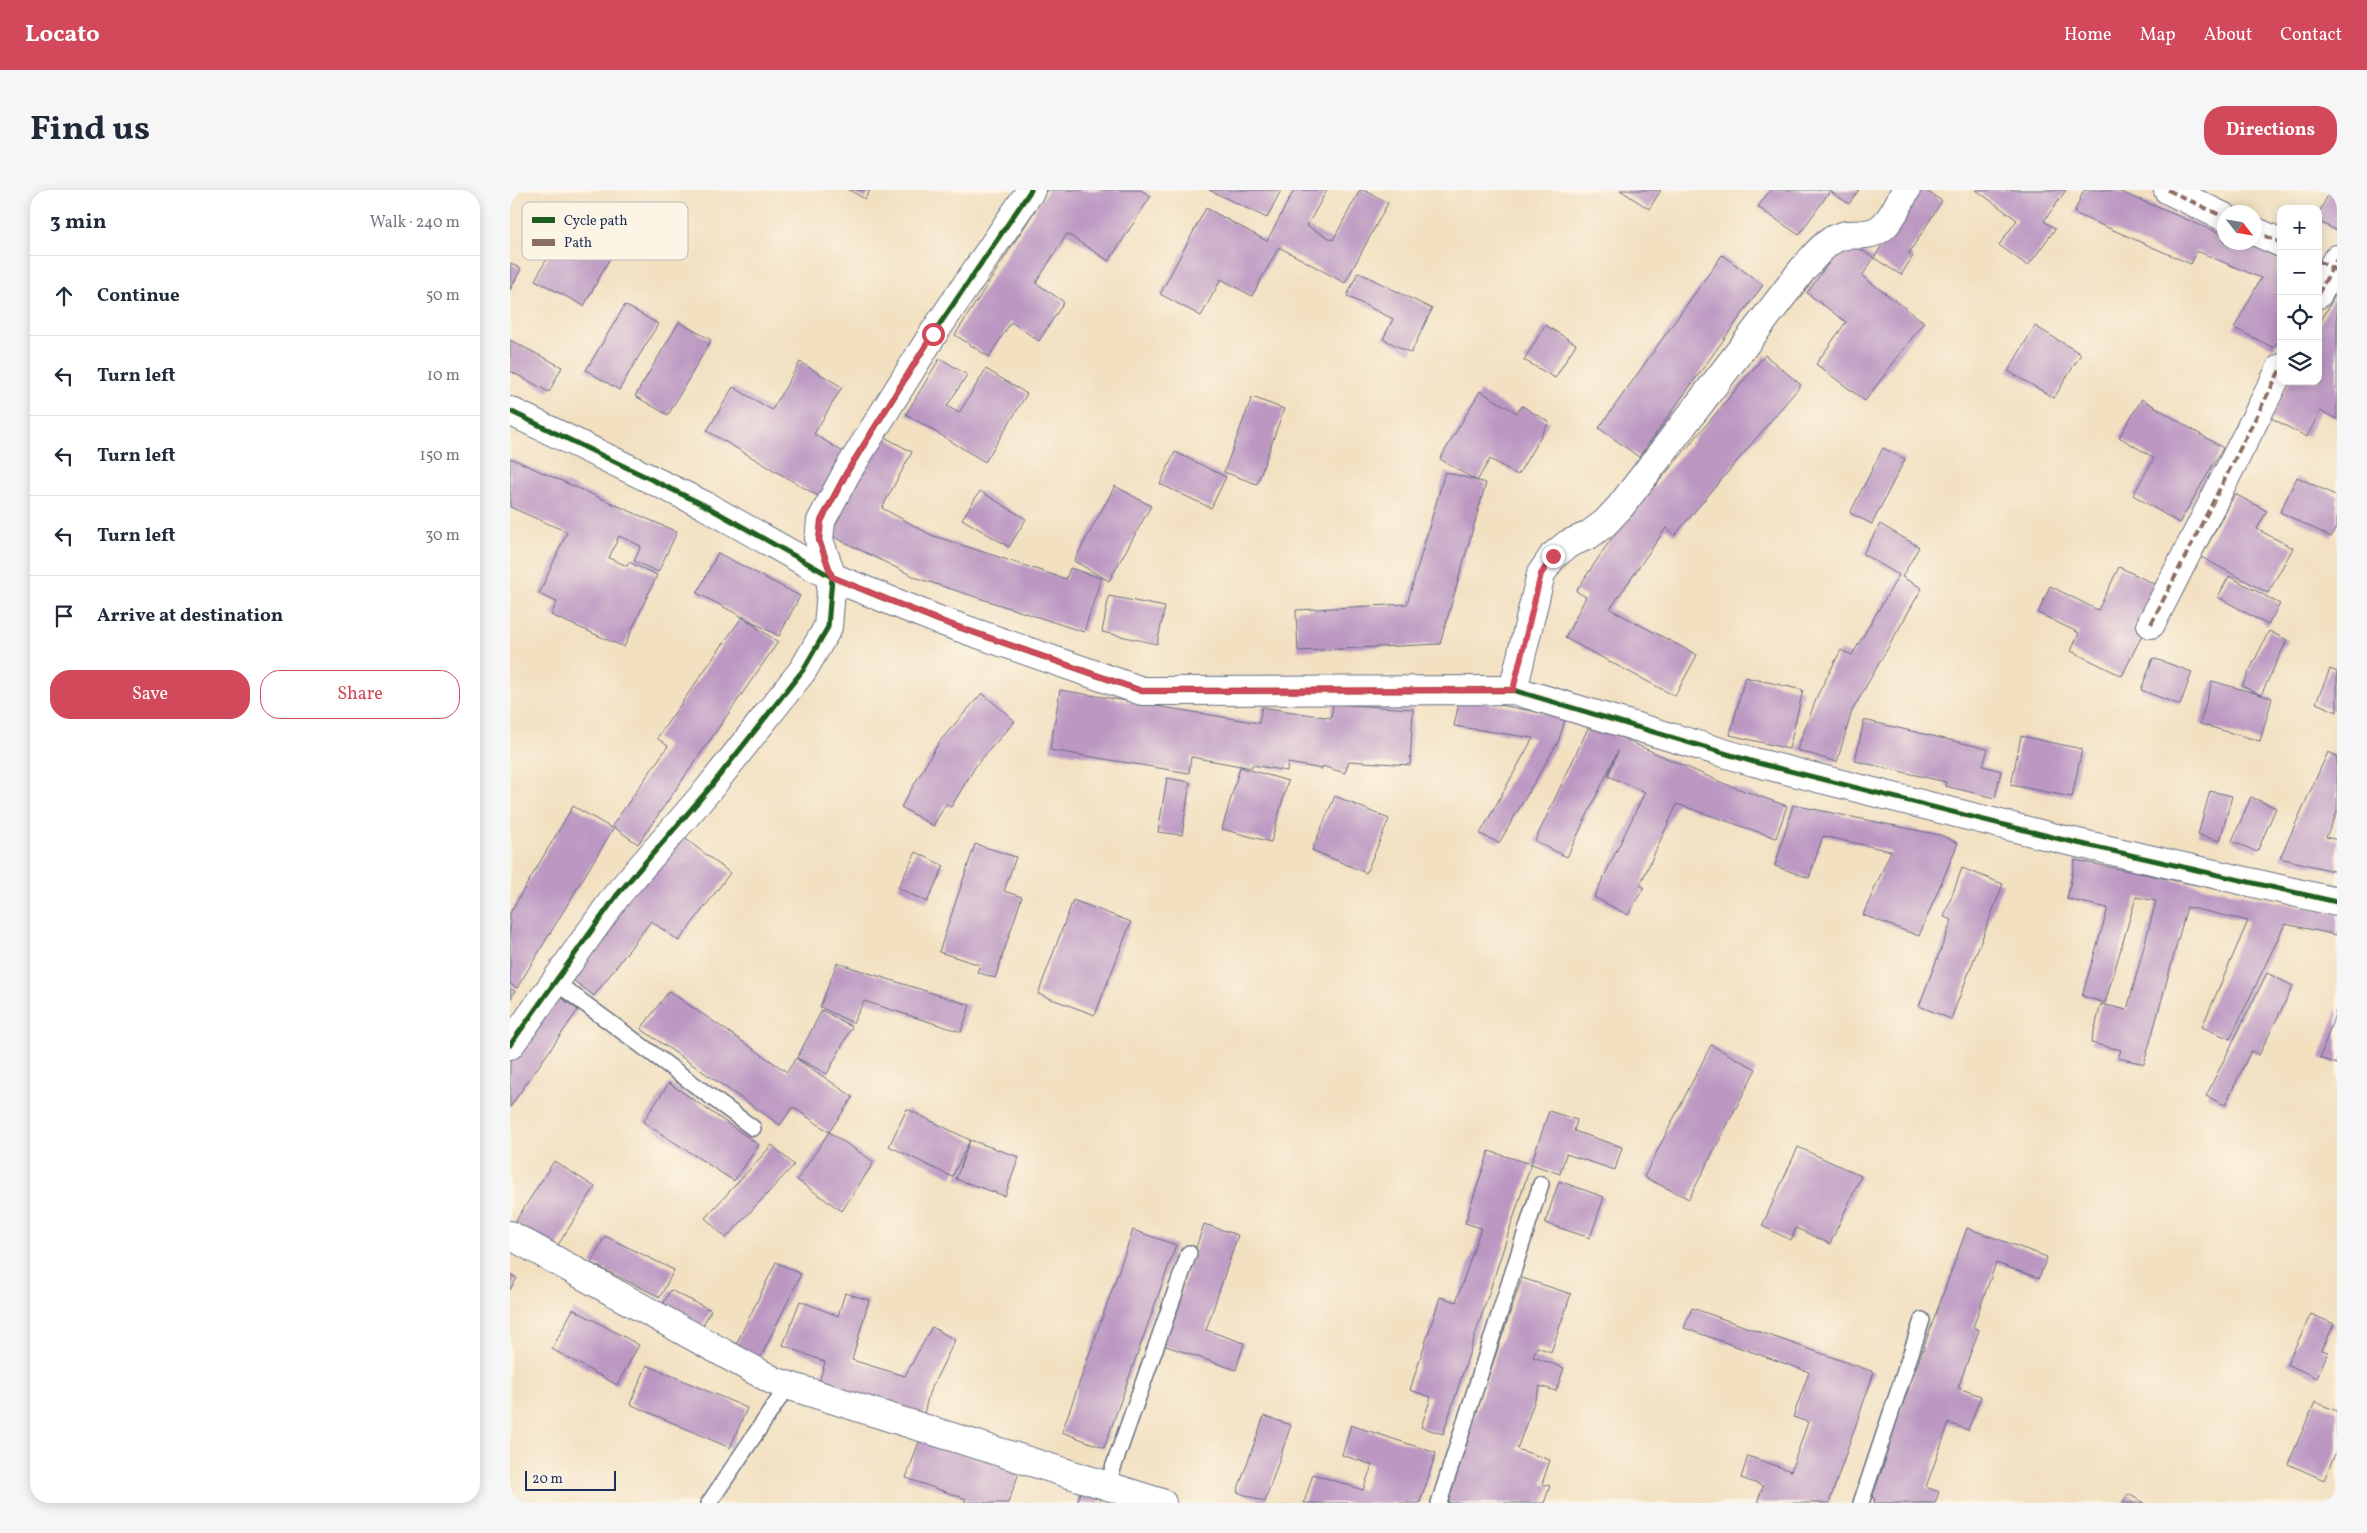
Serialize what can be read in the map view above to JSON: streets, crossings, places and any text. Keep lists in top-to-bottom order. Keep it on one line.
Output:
{"legend":["Cycle path","Path"],"scale_bar":"20 m","north":"bottom right","page":{"header":"Locato","nav":["Home","Map","About","Contact"],"title":"Find us","buttons":["Directions",["Save","Share"]],"heading":["3 min","Walk · 240 m"],"map_buttons":["+","−"],"list":[["Continue","50 m"],["Turn left","10 m"],["Turn left","150 m"],["Turn left","30 m"],"Arrive at destination"],"scale":"20 m"}}
